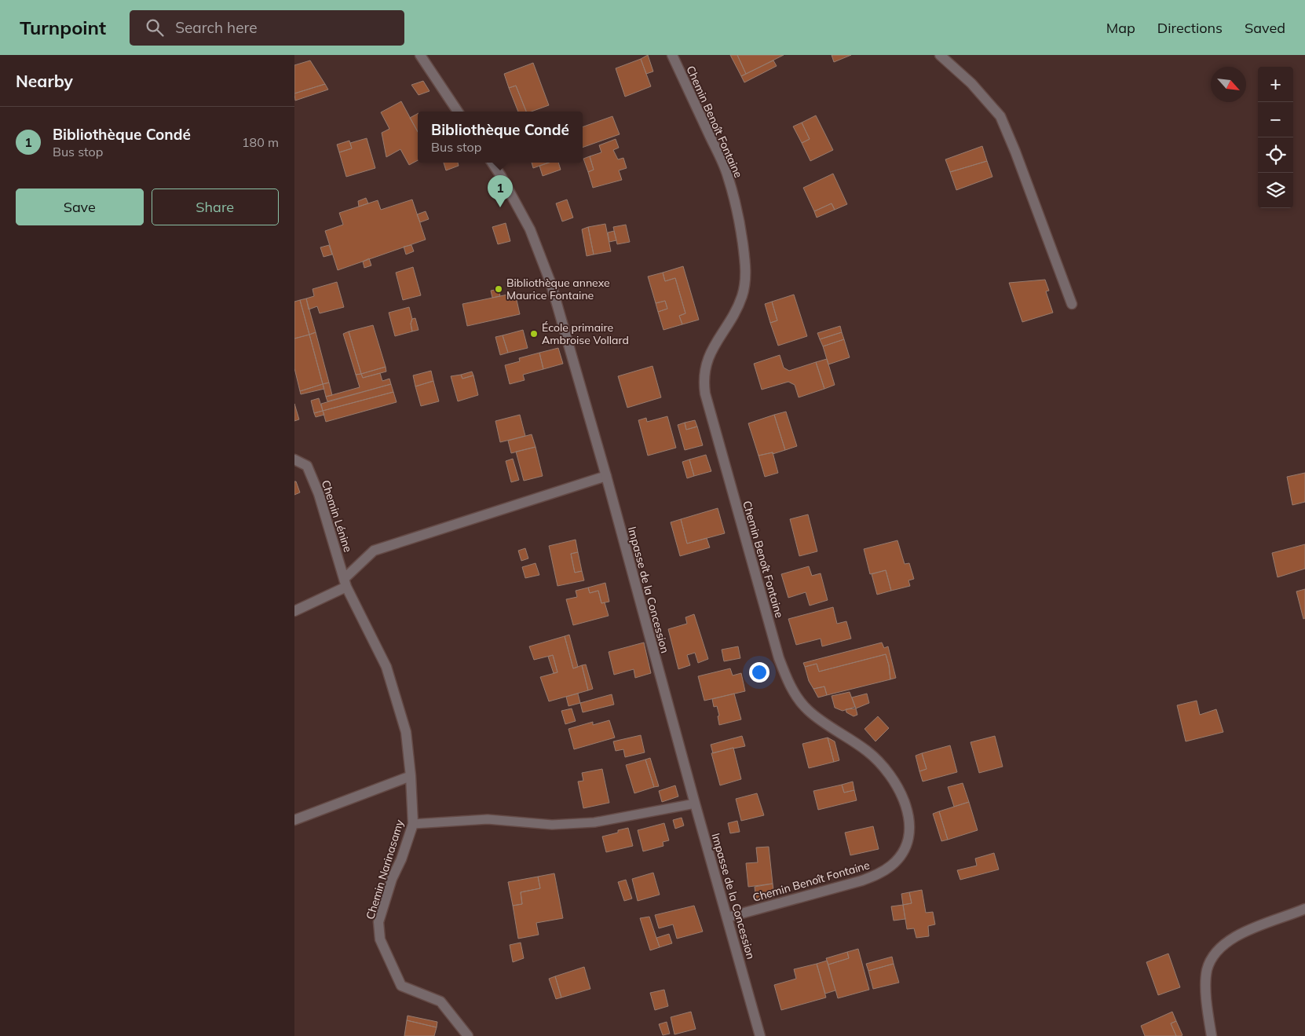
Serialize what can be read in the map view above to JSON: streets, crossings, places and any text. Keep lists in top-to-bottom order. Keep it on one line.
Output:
{"streets":{"street":["Chemin Benoît Fontaine","Chemin Lénine","Impasse de la Concession","Chemin Narinasamy"]},"crossings":[["Chemin Benoît Fontaine","Impasse de la Concession"],["Chemin Lénine","Chemin Narinasamy"]],"places":["Bibliothèque annexe Maurice Fontaine","École primaire Ambroise Vollard"],"north":"bottom right","page":{"header":"Turnpoint","search":"Search here","nav":["Map","Directions","Saved"],"heading":"Nearby","map_buttons":["+","−"],"list":[{"mark":"1","name":"Bibliothèque Condé","note":"Bus stop","value":"180 m"}],"popup":["Bibliothèque Condé","Bus stop"],"pins":"1","buttons":["Save","Share"]}}
